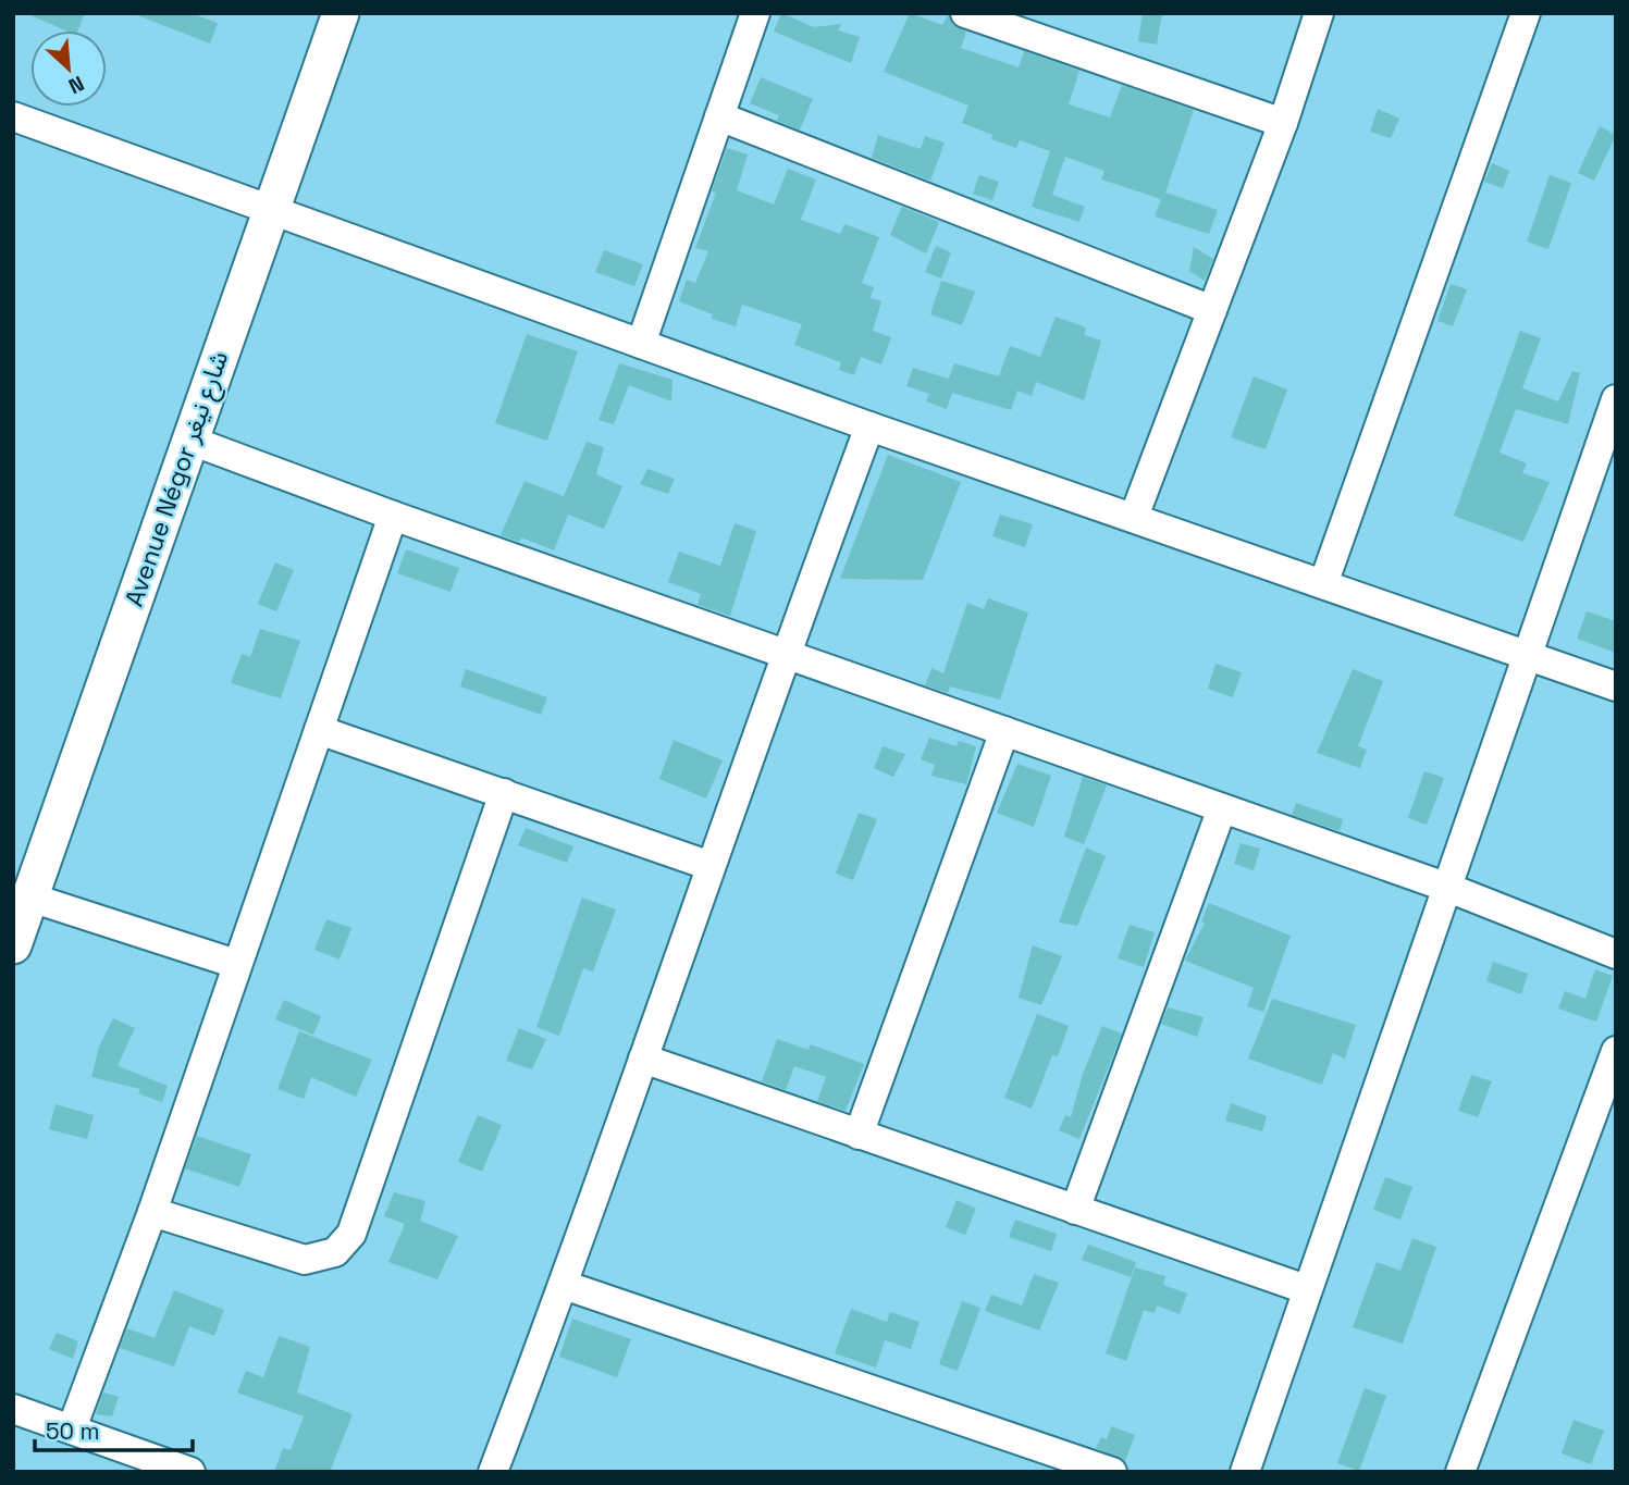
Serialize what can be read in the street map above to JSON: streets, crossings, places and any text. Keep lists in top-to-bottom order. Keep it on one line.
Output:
{"streets":{"main road":["Avenue Négor شارع نيغر"]},"scale_bar":"50 m","north":"bottom right"}
